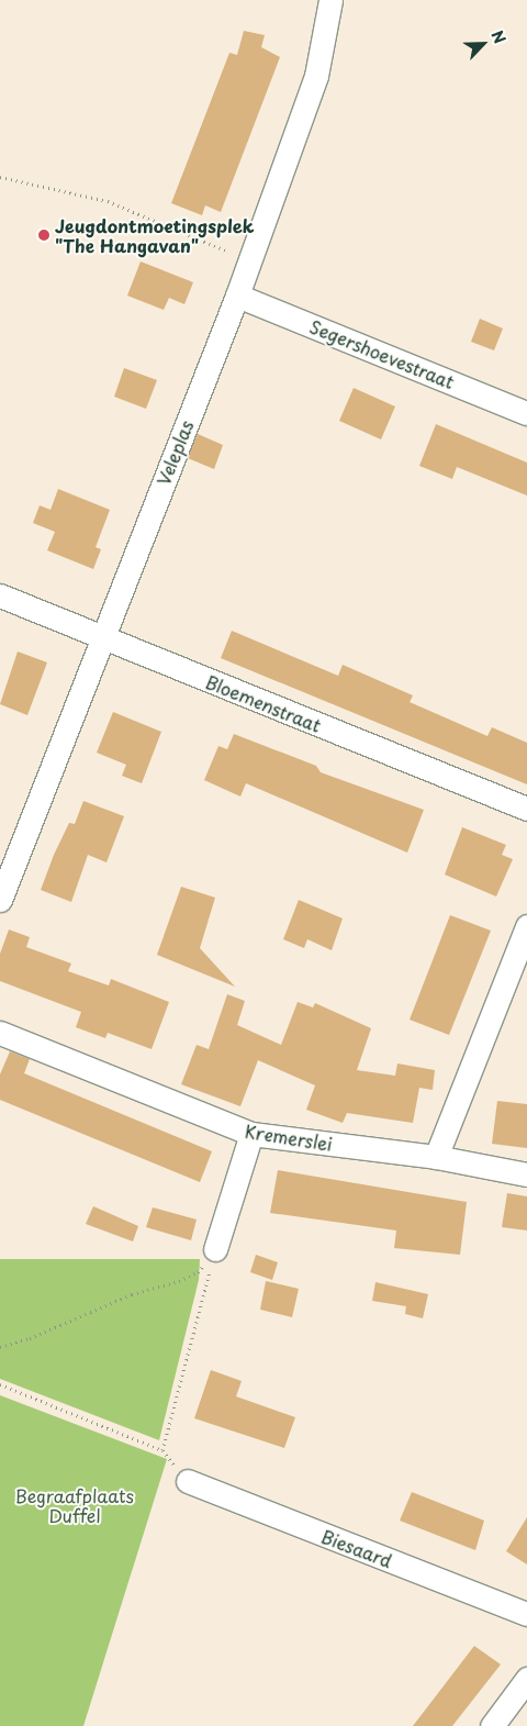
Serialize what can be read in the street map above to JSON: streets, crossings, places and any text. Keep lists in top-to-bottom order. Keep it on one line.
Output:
{"streets":{"street":["Segershoevestraat","Veleplas","Bloemenstraat","Kremerslei","Biesaard"]},"crossings":[["Segershoevestraat","Veleplas"],["Veleplas","Bloemenstraat"]],"parks":["Begraafplaats Duffel"],"places":["Jeugdontmoetingsplek \"The Hangavan\""],"north":"top right"}
